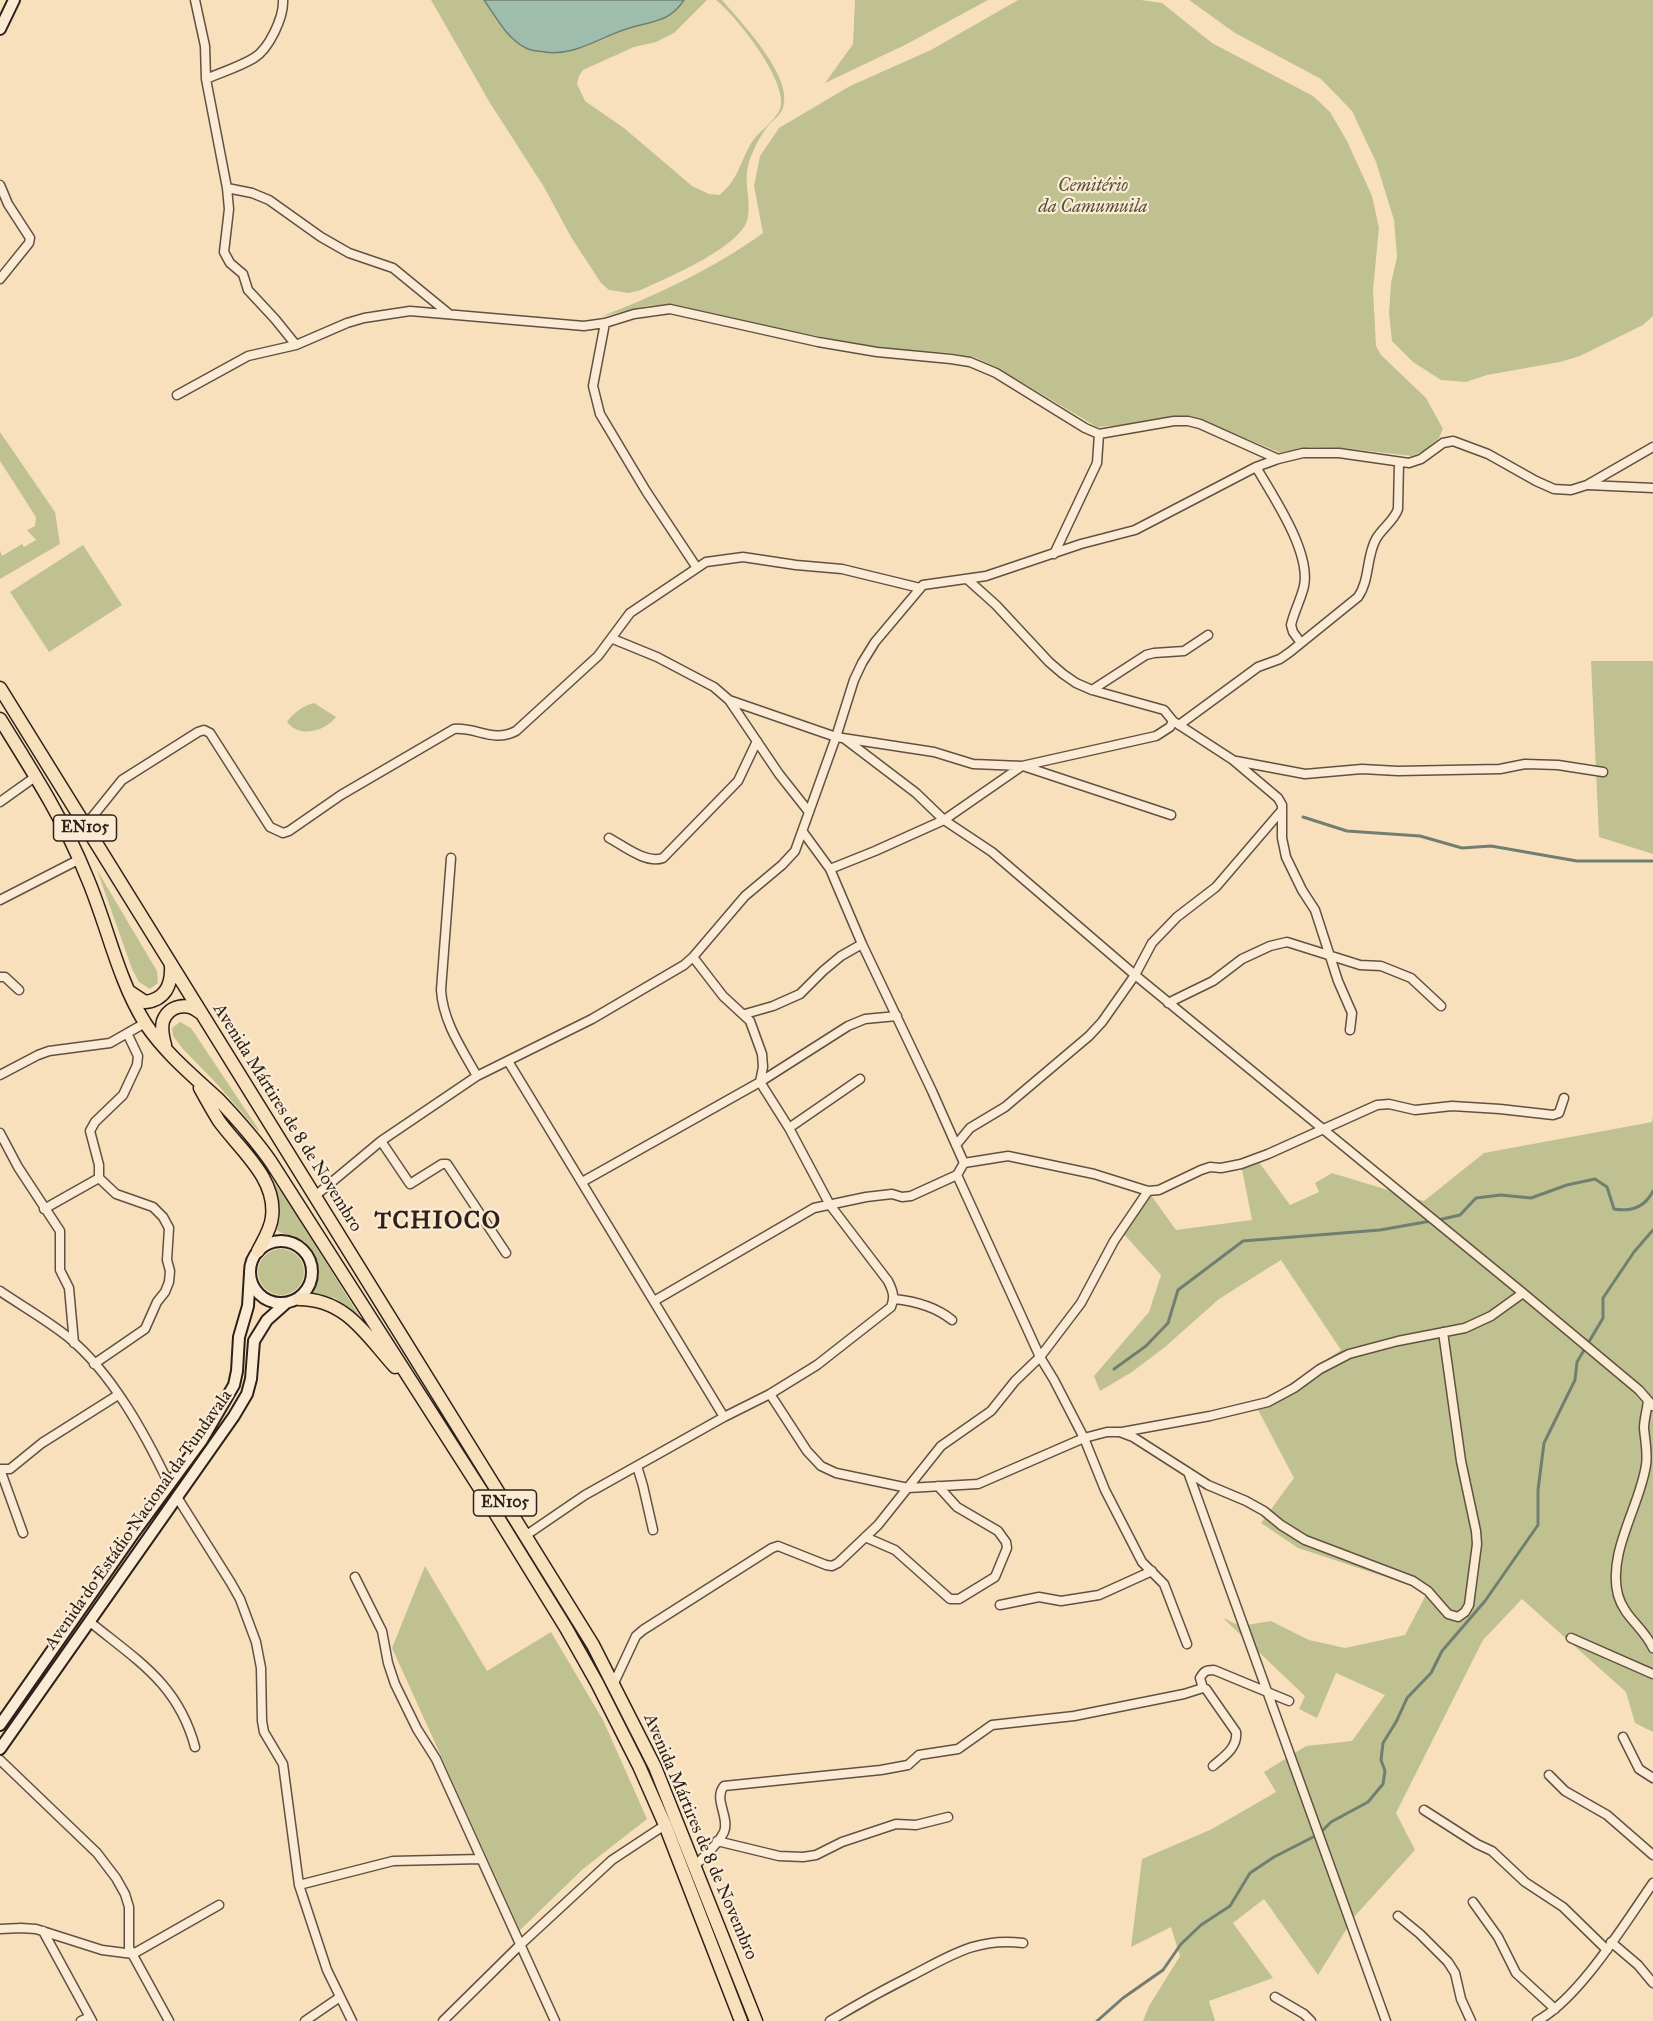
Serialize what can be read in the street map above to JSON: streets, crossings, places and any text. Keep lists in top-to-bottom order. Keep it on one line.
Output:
{"streets":{"main road":["EN105","Avenida Mártires de 8 de Novembro"],"street":["Avenida do Estádio Nacional da Tundavala"]},"districts":["TCHIOCO"],"parks":["Cemitério da Camumuila"]}
